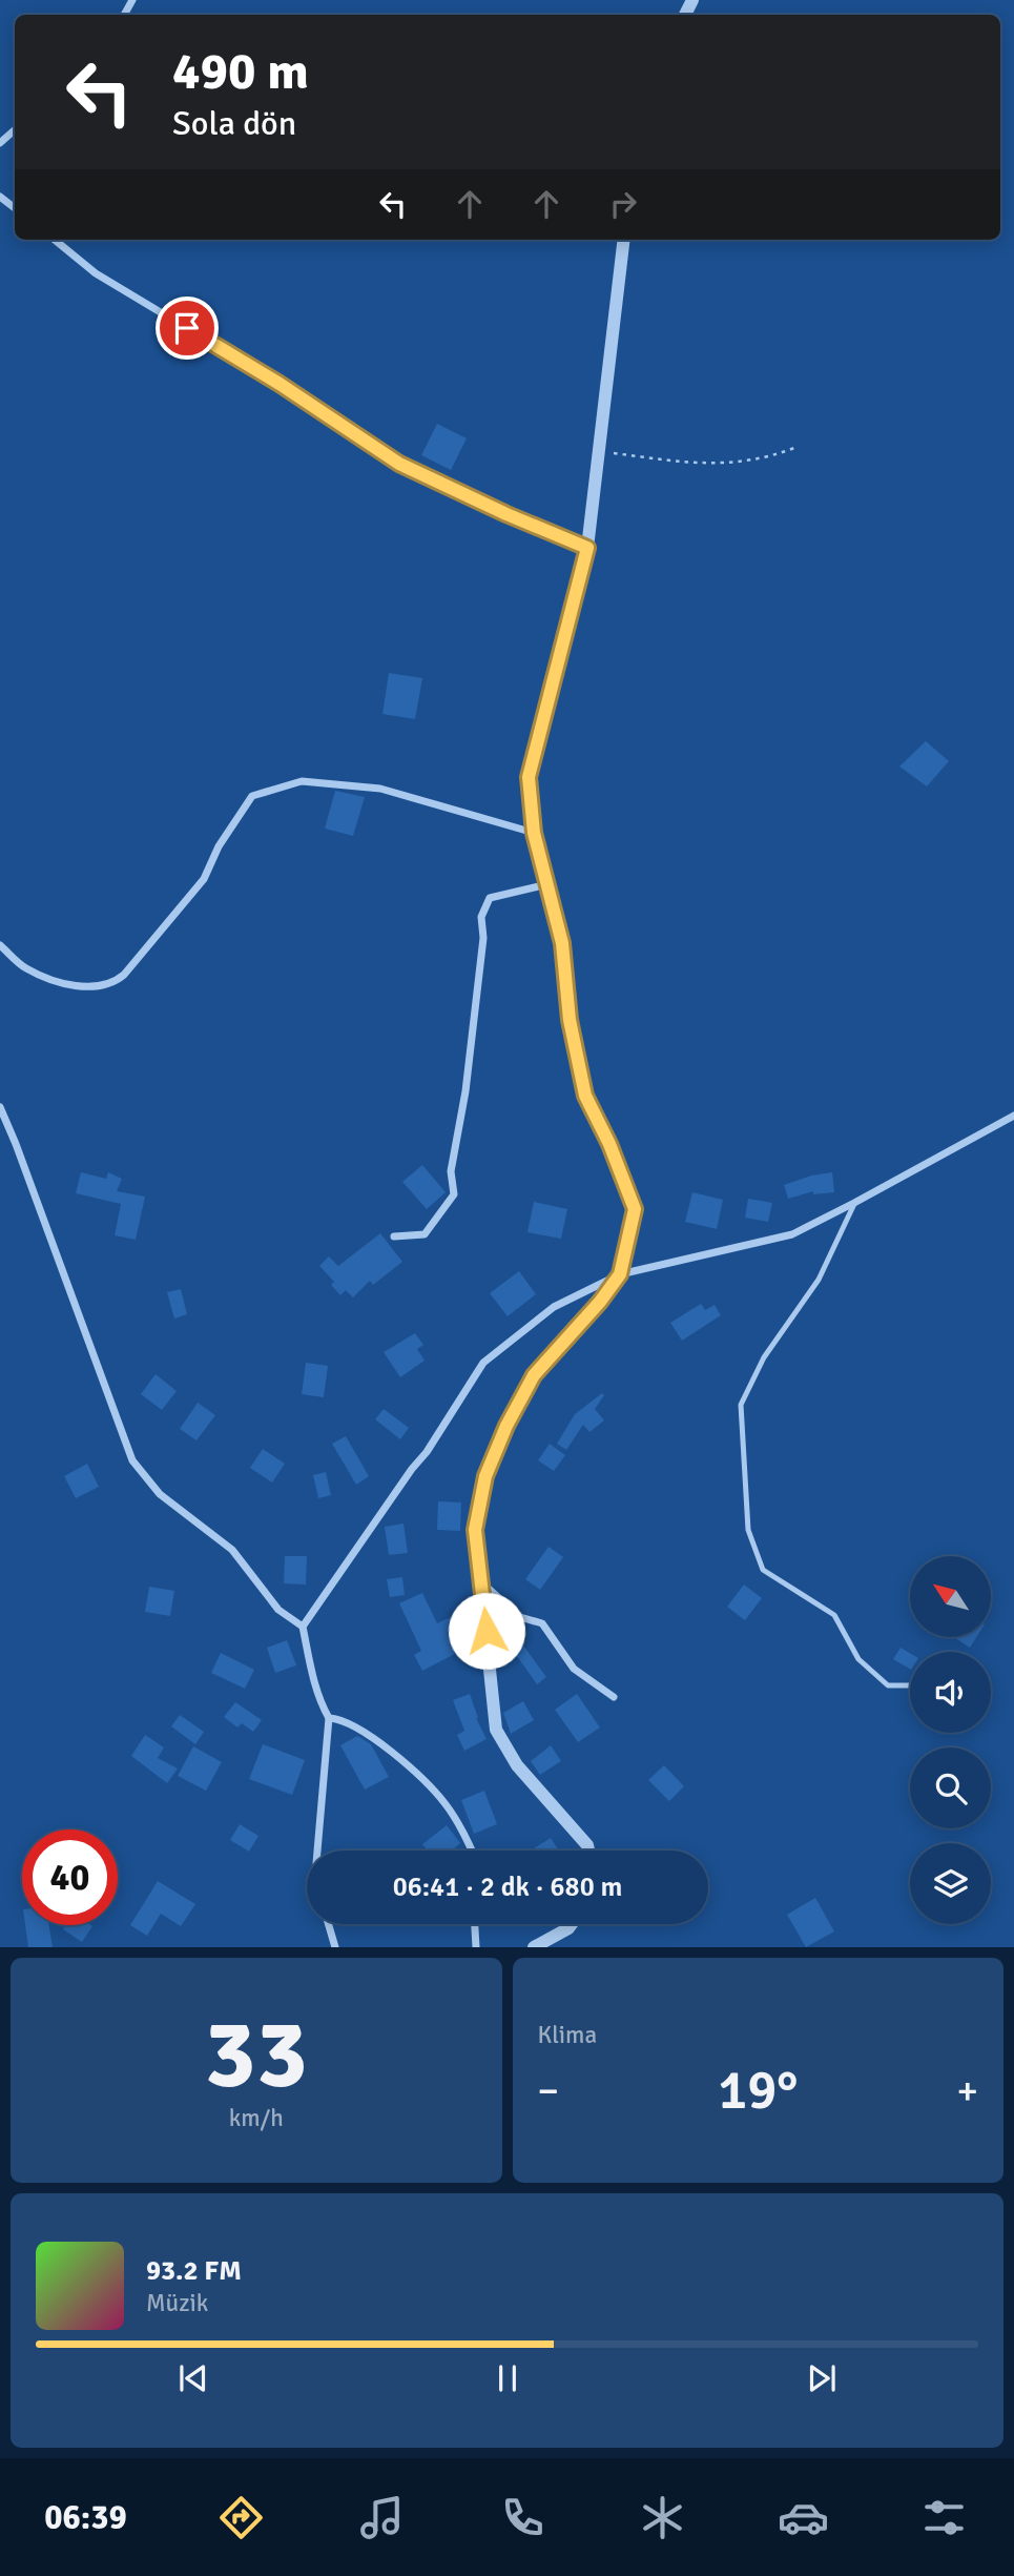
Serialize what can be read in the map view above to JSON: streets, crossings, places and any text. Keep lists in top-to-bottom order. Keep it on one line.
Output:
{"north":"top left","page":{"turn":["490 m","Sola dön"],"limit":"40","trip":"06:41 · 2 dk · 680 m","tile":[["33","km/h"],"Klima"],"heat":["−","19°","+"],"song":["93.2 FM","Müzik"],"tabs":"06:39"}}
